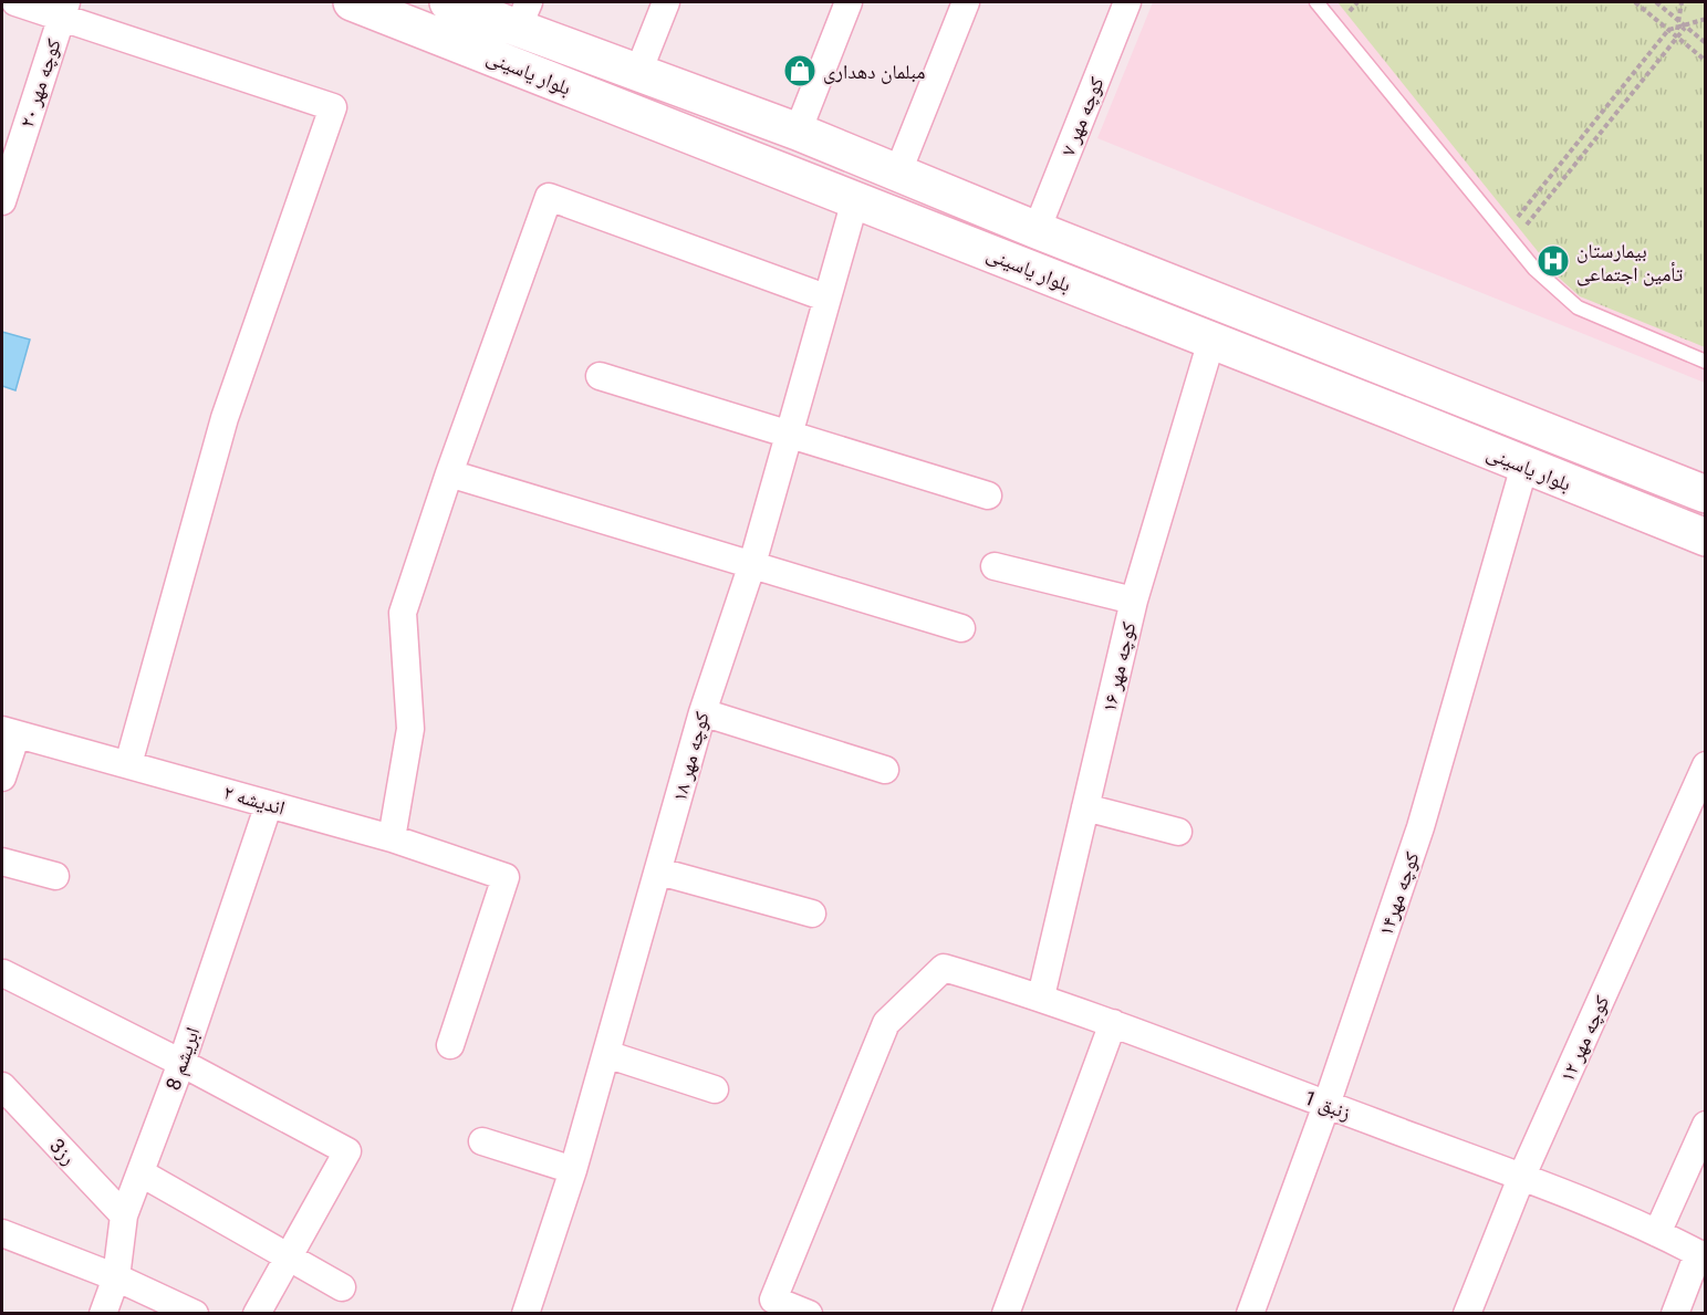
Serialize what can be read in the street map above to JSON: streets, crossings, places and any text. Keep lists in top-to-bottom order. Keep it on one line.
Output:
{"streets":{"main road":["بلوار یاسینی"],"street":["کوچه مهر ۲۰","کوچه مهر ۷","کوچه مهر ۱۶","کوچه مهر ۱۸","اندیشه ۲","کوچه مهر۱۴","کوچه مهر ۱۲","ابریشم 8","زنبق 1","رز3"]},"crossings":[["بلوار یاسینی","کوچه مهر ۷"],["بلوار یاسینی","کوچه مهر ۱۶"],["بلوار یاسینی","کوچه مهر ۱۸"],["بلوار یاسینی","کوچه مهر۱۴"],["کوچه مهر ۱۶","زنبق 1"],["اندیشه ۲","ابریشم 8"],["کوچه مهر۱۴","زنبق 1"],["کوچه مهر ۱۲","زنبق 1"],["ابریشم 8","رز3"]],"places":{"shop":["مبلمان دهداری"],"hospital":["بیمارستان تأمین اجتماعی"]}}
